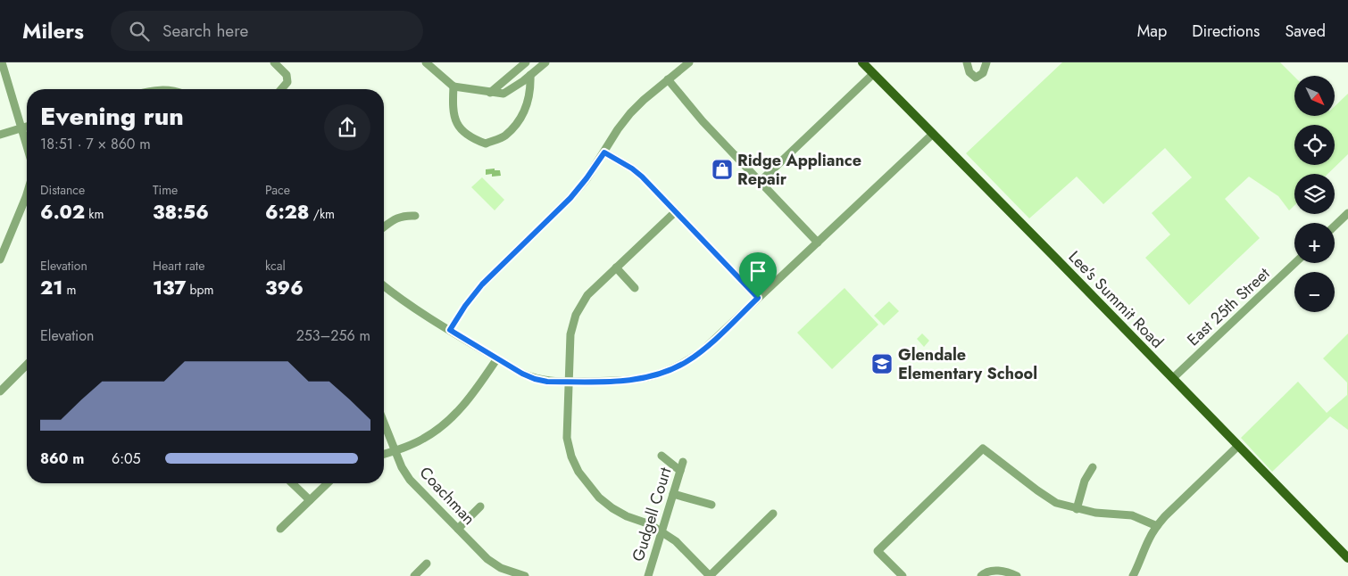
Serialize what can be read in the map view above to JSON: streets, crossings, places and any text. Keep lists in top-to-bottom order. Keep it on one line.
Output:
{"streets":{"main road":["Lee's Summit Road"],"street":["East 25th Street","Coachman","Gudgell Court"]},"crossings":[["Lee's Summit Road","East 25th Street"]],"places":{"shop":["Ridge Appliance Repair"],"school or university":["Glendale Elementary School"]},"north":"bottom right","page":{"header":"Milers","search":"Search here","nav":["Map","Directions","Saved"],"map_buttons":["+","−"],"heading":["Evening run","18:51 · 7 × 860 m"],"stats":[["Distance","6.02 km"],["Time","38:56"],["Pace","6:28 /km"],["Elevation","21 m"],["Heart rate","137 bpm"],["kcal","396"]],"chart":["Elevation","253–256 m"],"list":[{"name":"860 m","note":"6:05"}]}}
